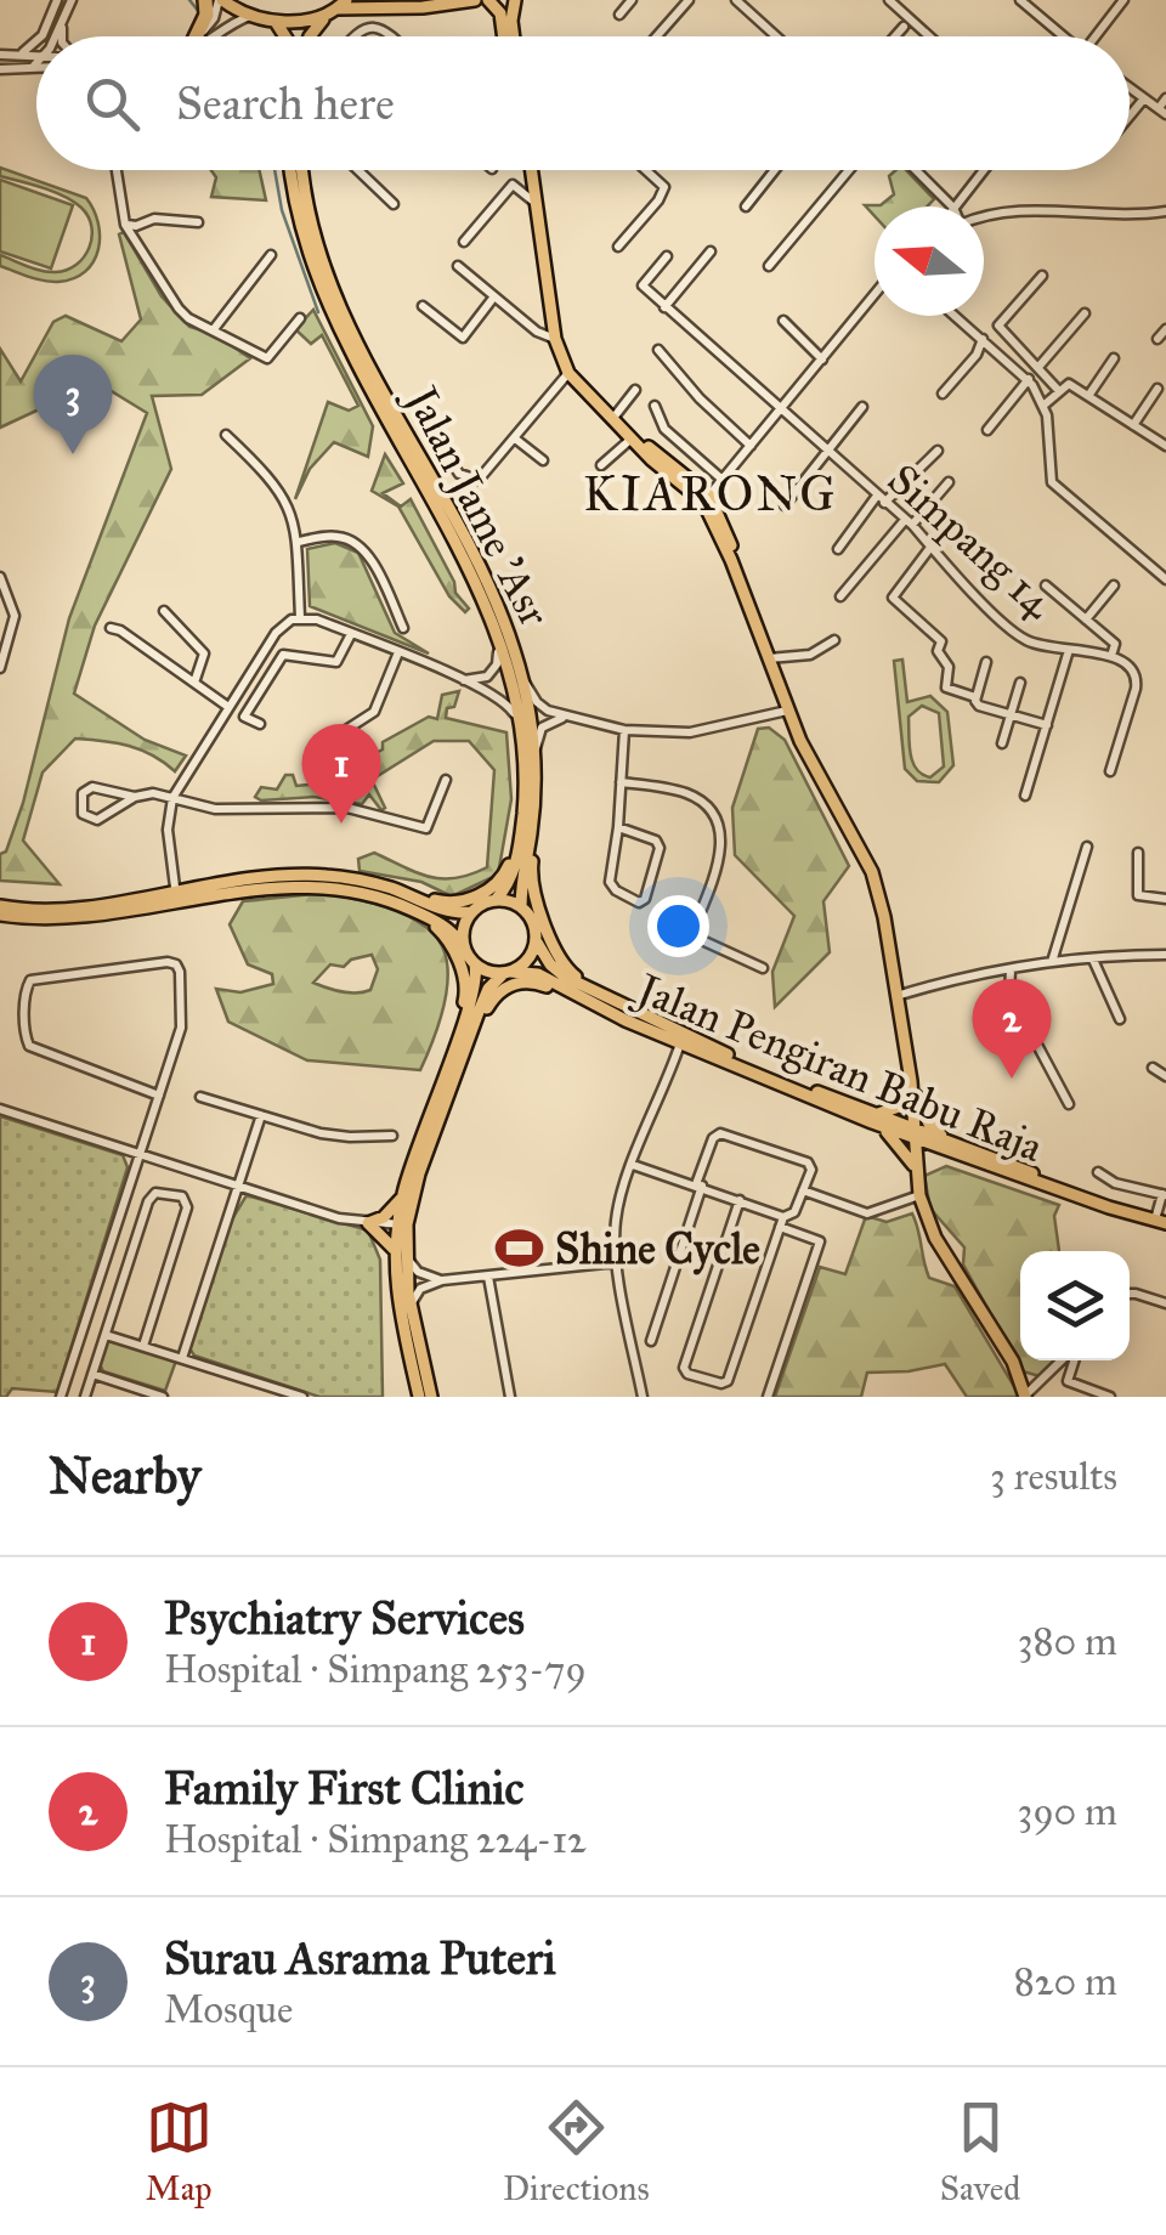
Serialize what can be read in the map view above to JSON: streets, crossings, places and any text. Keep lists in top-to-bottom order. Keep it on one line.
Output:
{"streets":{"main road":["Jalan Jame 'Asr","Jalan Pengiran Babu Raja"],"street":["Simpang 14"]},"crossings":[["Jalan Jame 'Asr","Jalan Pengiran Babu Raja"]],"districts":["KIARONG"],"places":{"sports":["Shine Cycle"]},"north":"left","page":{"search":"Search here","pins":["3","1","2"],"heading":["Nearby","3 results"],"list":[{"mark":"1","name":"Psychiatry Services","note":"Hospital · Simpang 253-79","value":"380 m"},{"mark":"2","name":"Family First Clinic","note":"Hospital · Simpang 224-12","value":"390 m"},{"mark":"3","name":"Surau Asrama Puteri","note":"Mosque","value":"820 m"}],"nav":["Map","Directions","Saved"]}}
